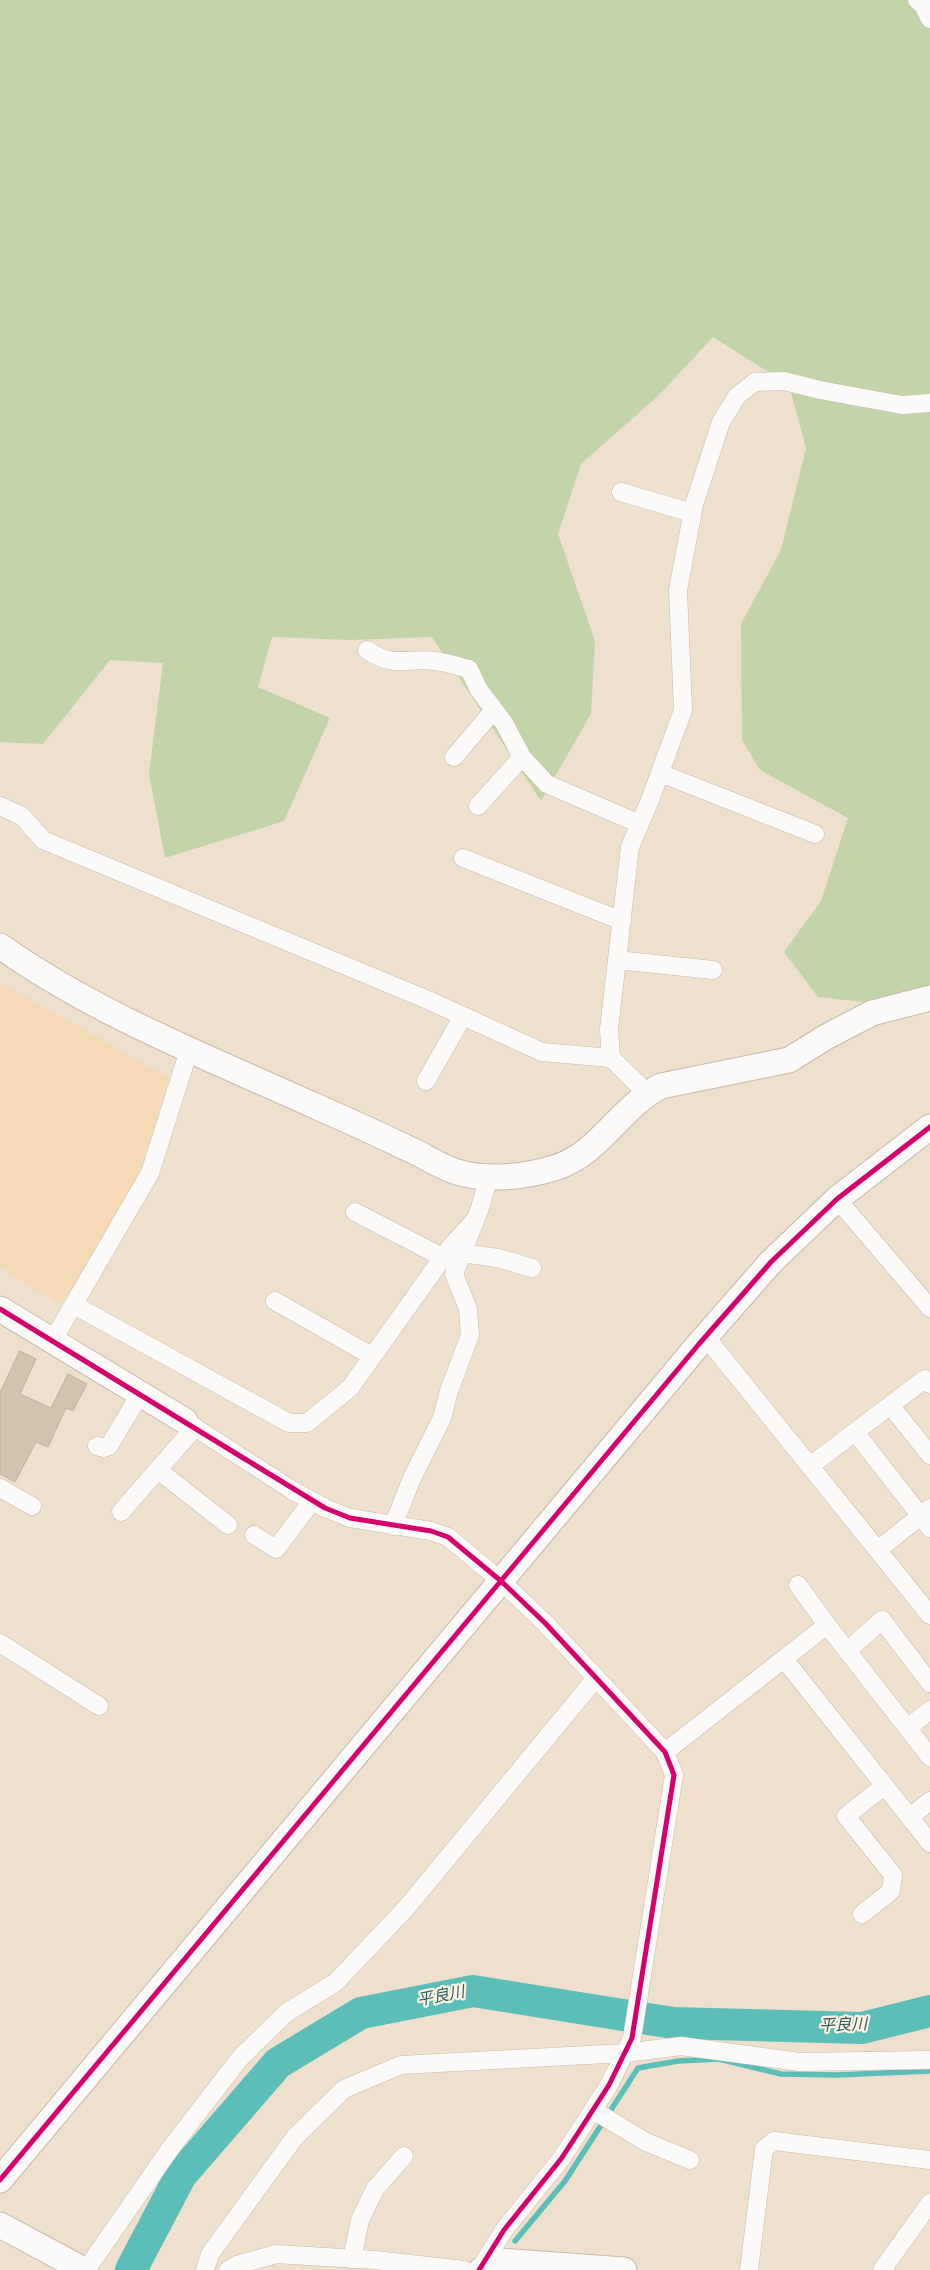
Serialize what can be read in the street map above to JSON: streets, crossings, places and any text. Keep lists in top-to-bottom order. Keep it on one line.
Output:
{"water":["平良川"]}
